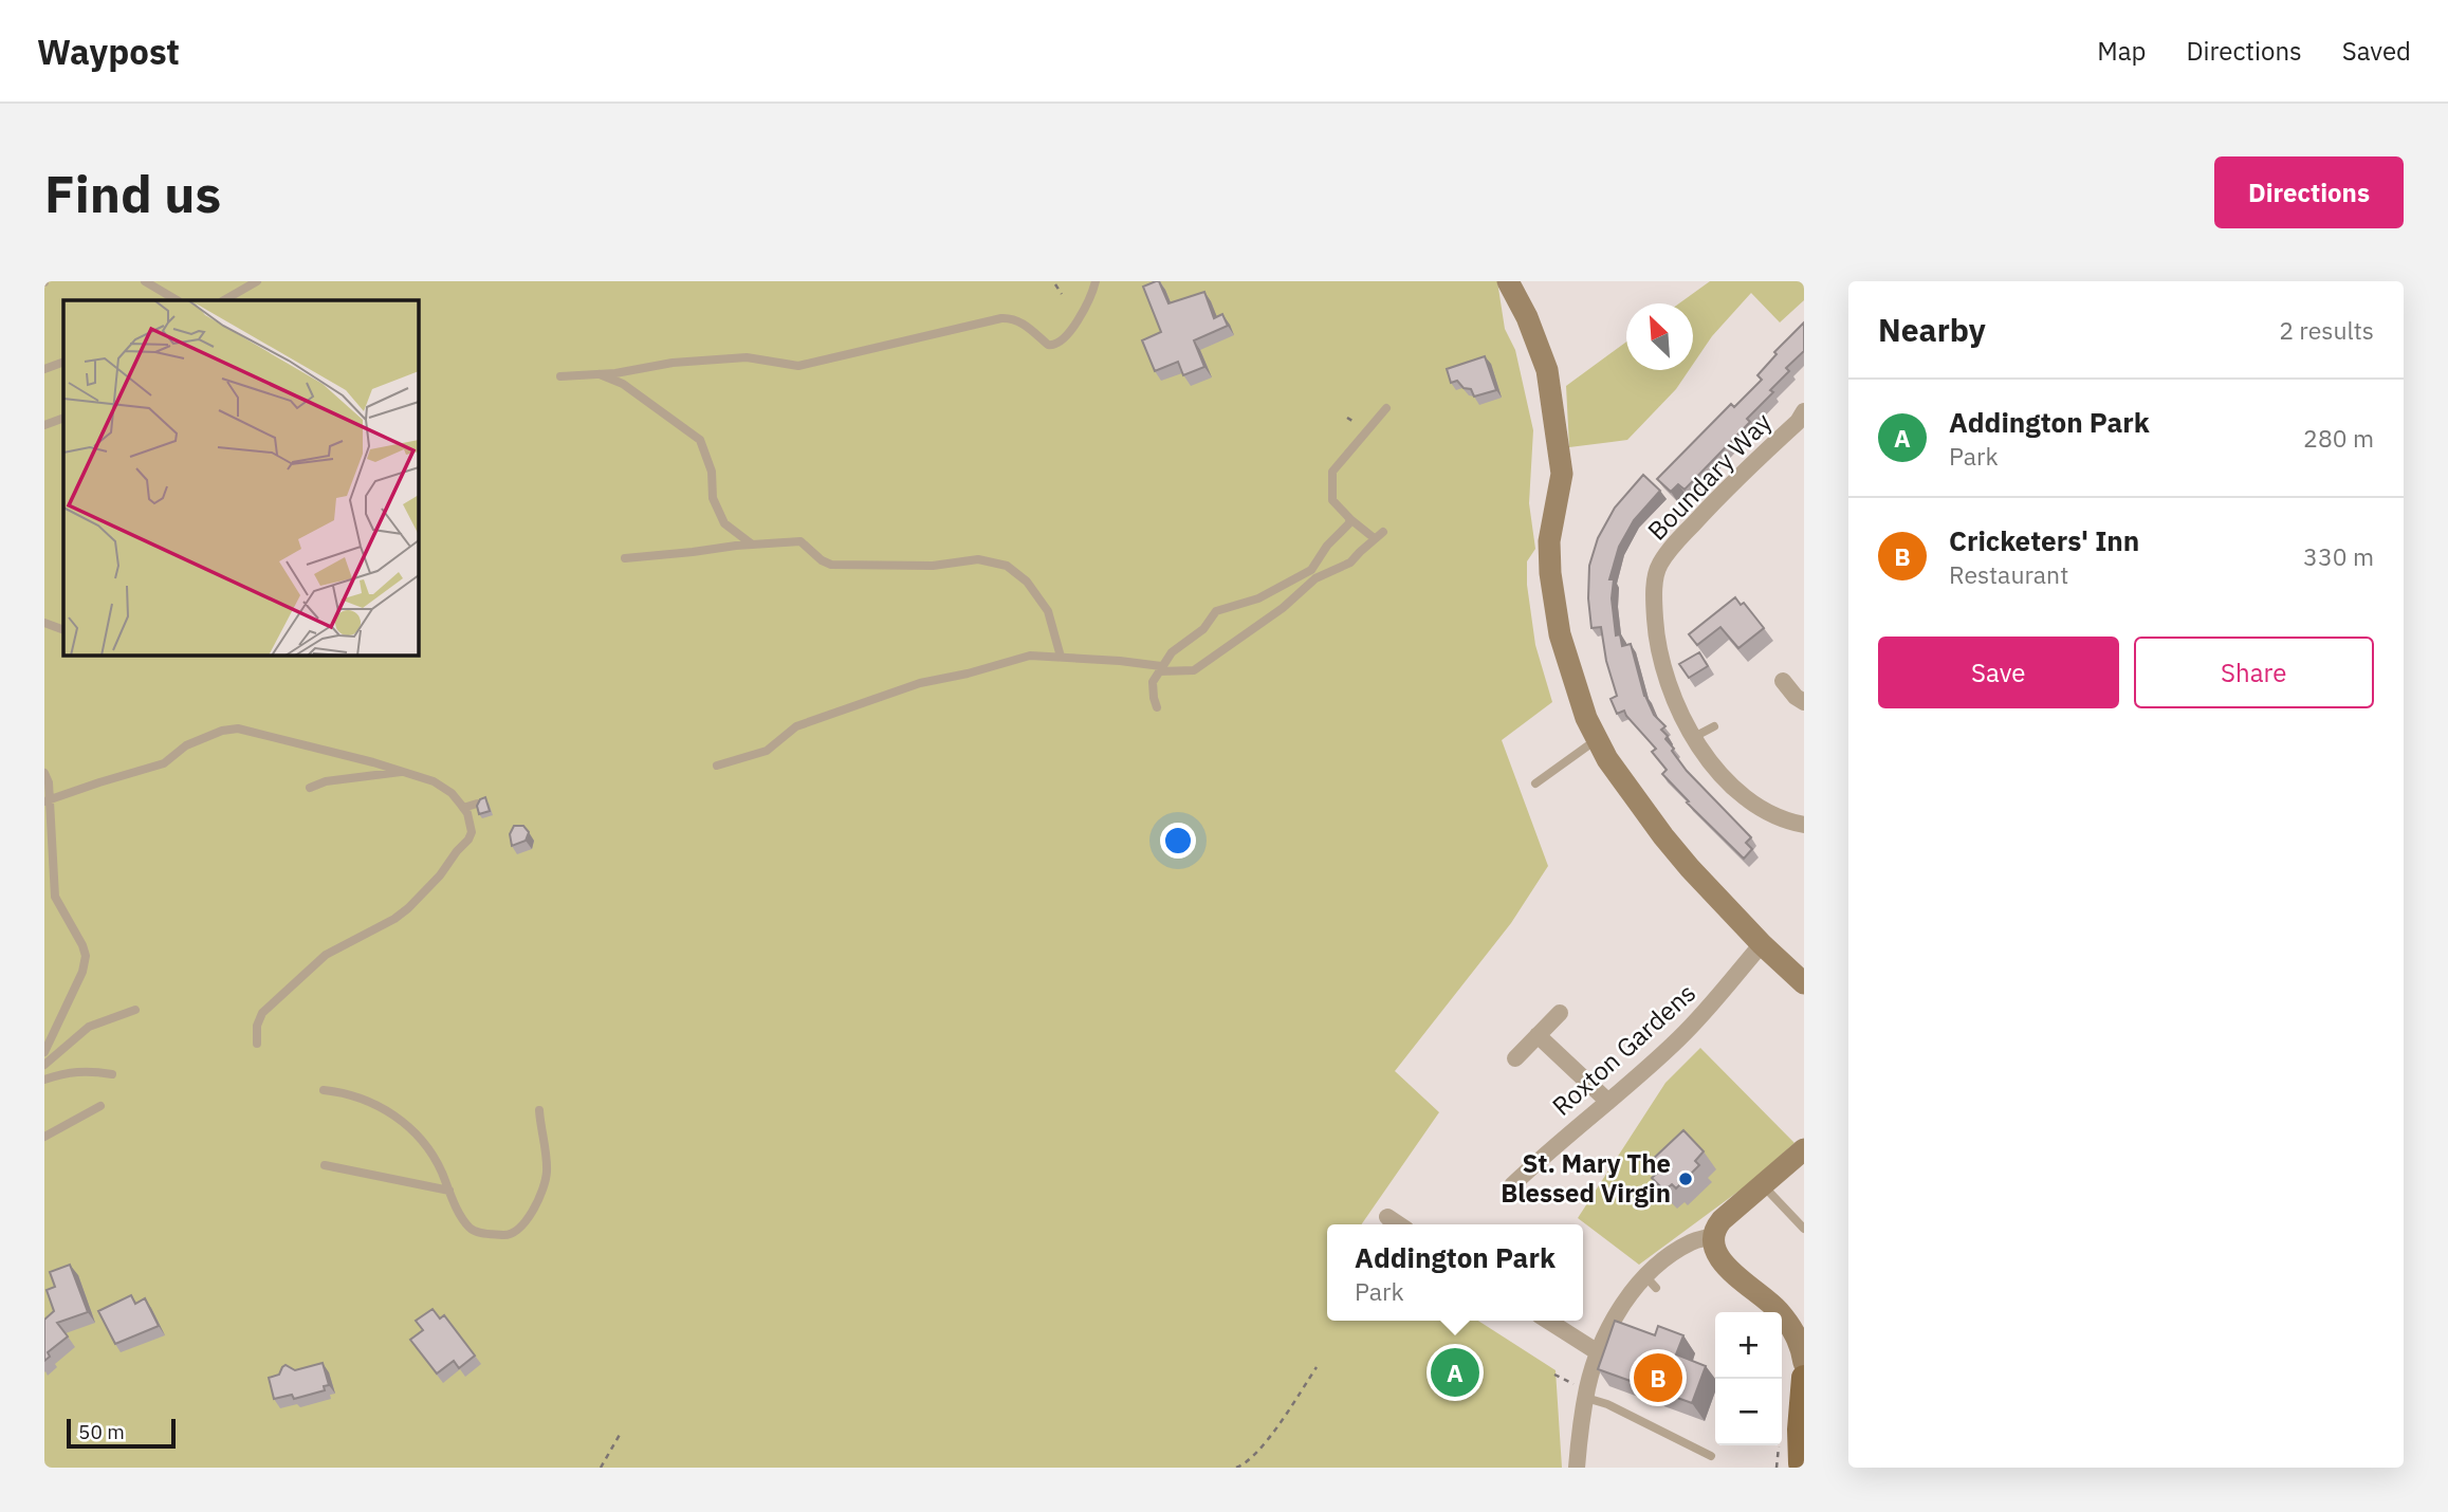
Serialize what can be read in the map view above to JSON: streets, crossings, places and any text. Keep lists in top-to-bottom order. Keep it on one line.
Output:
{"streets":{"street":["Boundary Way","Roxton Gardens"]},"places":["St. Mary The Blessed Virgin"],"scale_bar":"50 m","north":"top left","page":{"header":"Waypost","nav":["Map","Directions","Saved"],"buttons":["Directions",["Save","Share"]],"title":"Find us","heading":["Nearby","2 results"],"list":[{"mark":"A","name":"Addington Park","note":"Park","value":"280 m"},{"mark":"B","name":"Cricketers' Inn","note":"Restaurant","value":"330 m"}],"popup":["Addington Park","Park"],"map_buttons":["+","−"],"pins":["A","B"],"scale":"50 m"}}
